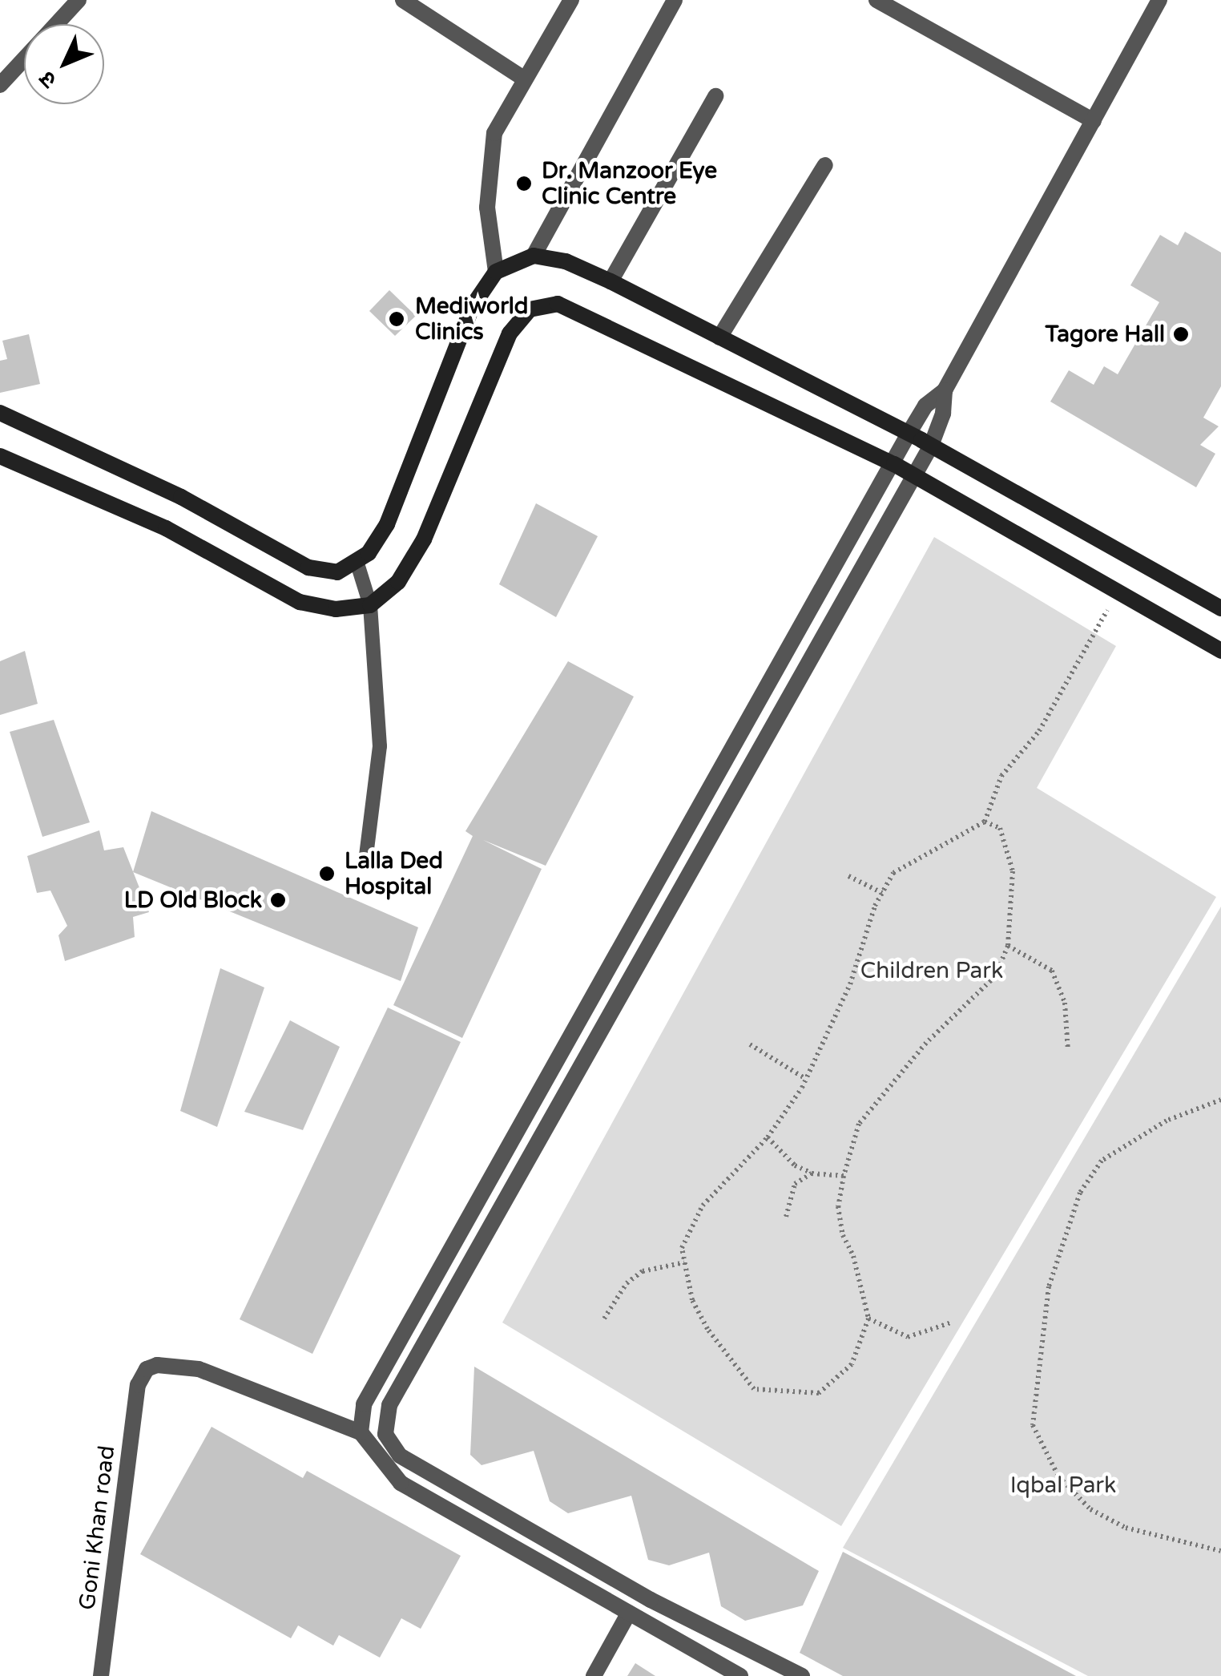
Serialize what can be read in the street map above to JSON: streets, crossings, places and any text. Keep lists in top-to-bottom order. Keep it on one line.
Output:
{"streets":{"street":["Goni Khan road"]},"parks":["Children Park","Iqbal Park"],"places":["Dr. Manzoor Eye Clinic Centre","Mediworld Clinics","Tagore Hall","Lalla Ded Hospital","LD Old Block"],"north":"bottom left"}
